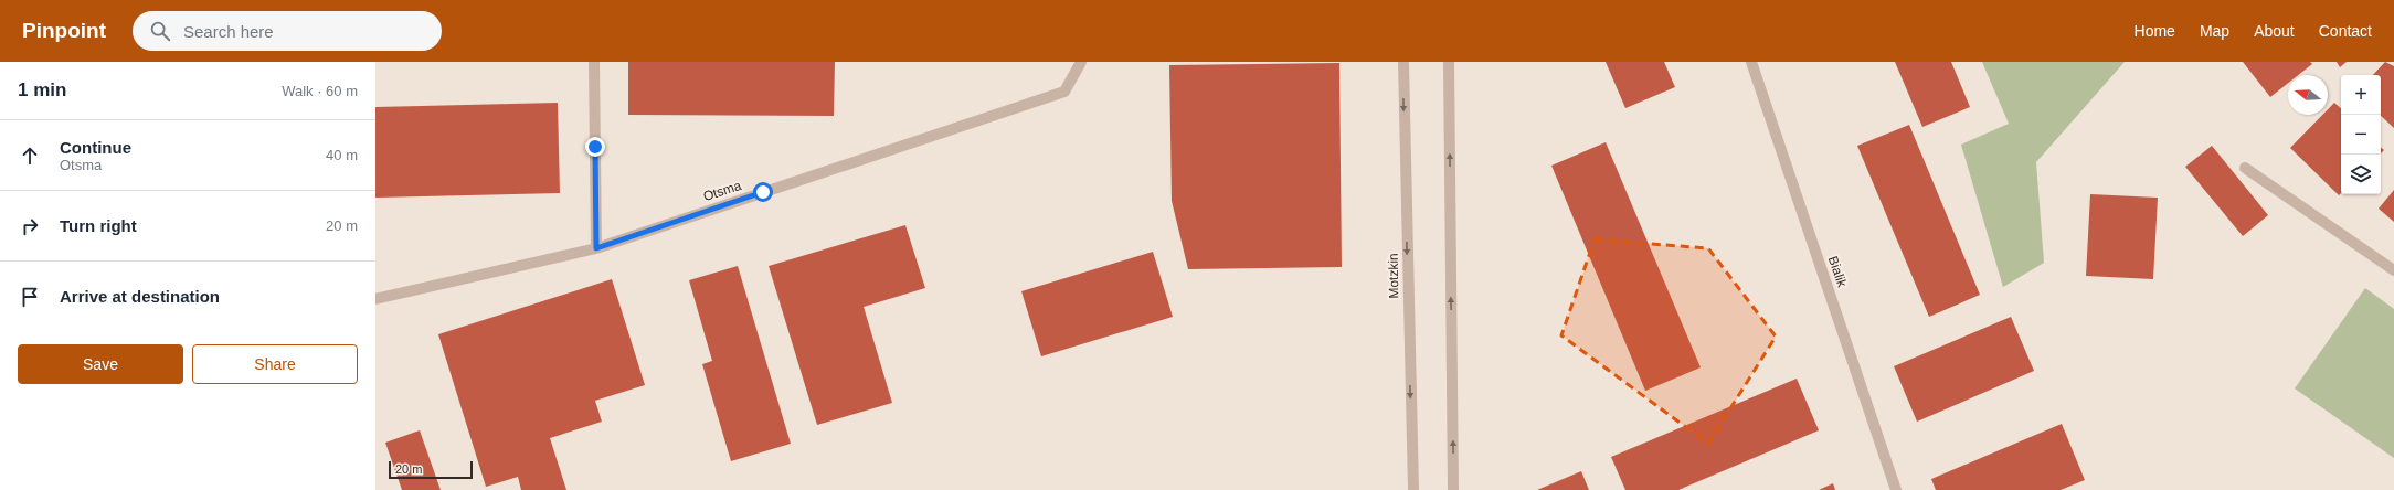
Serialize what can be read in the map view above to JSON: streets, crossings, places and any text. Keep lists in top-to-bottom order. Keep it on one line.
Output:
{"streets":{"street":["Otsma","Bialik","Motzkin"]},"scale_bar":"20 m","north":"left","page":{"header":"Pinpoint","search":"Search here","nav":["Home","Map","About","Contact"],"heading":["1 min","Walk · 60 m"],"map_buttons":["+","−"],"list":[["Continue","Otsma","40 m"],["Turn right","20 m"],"Arrive at destination"],"buttons":["Save","Share"],"scale":"20 m"}}
